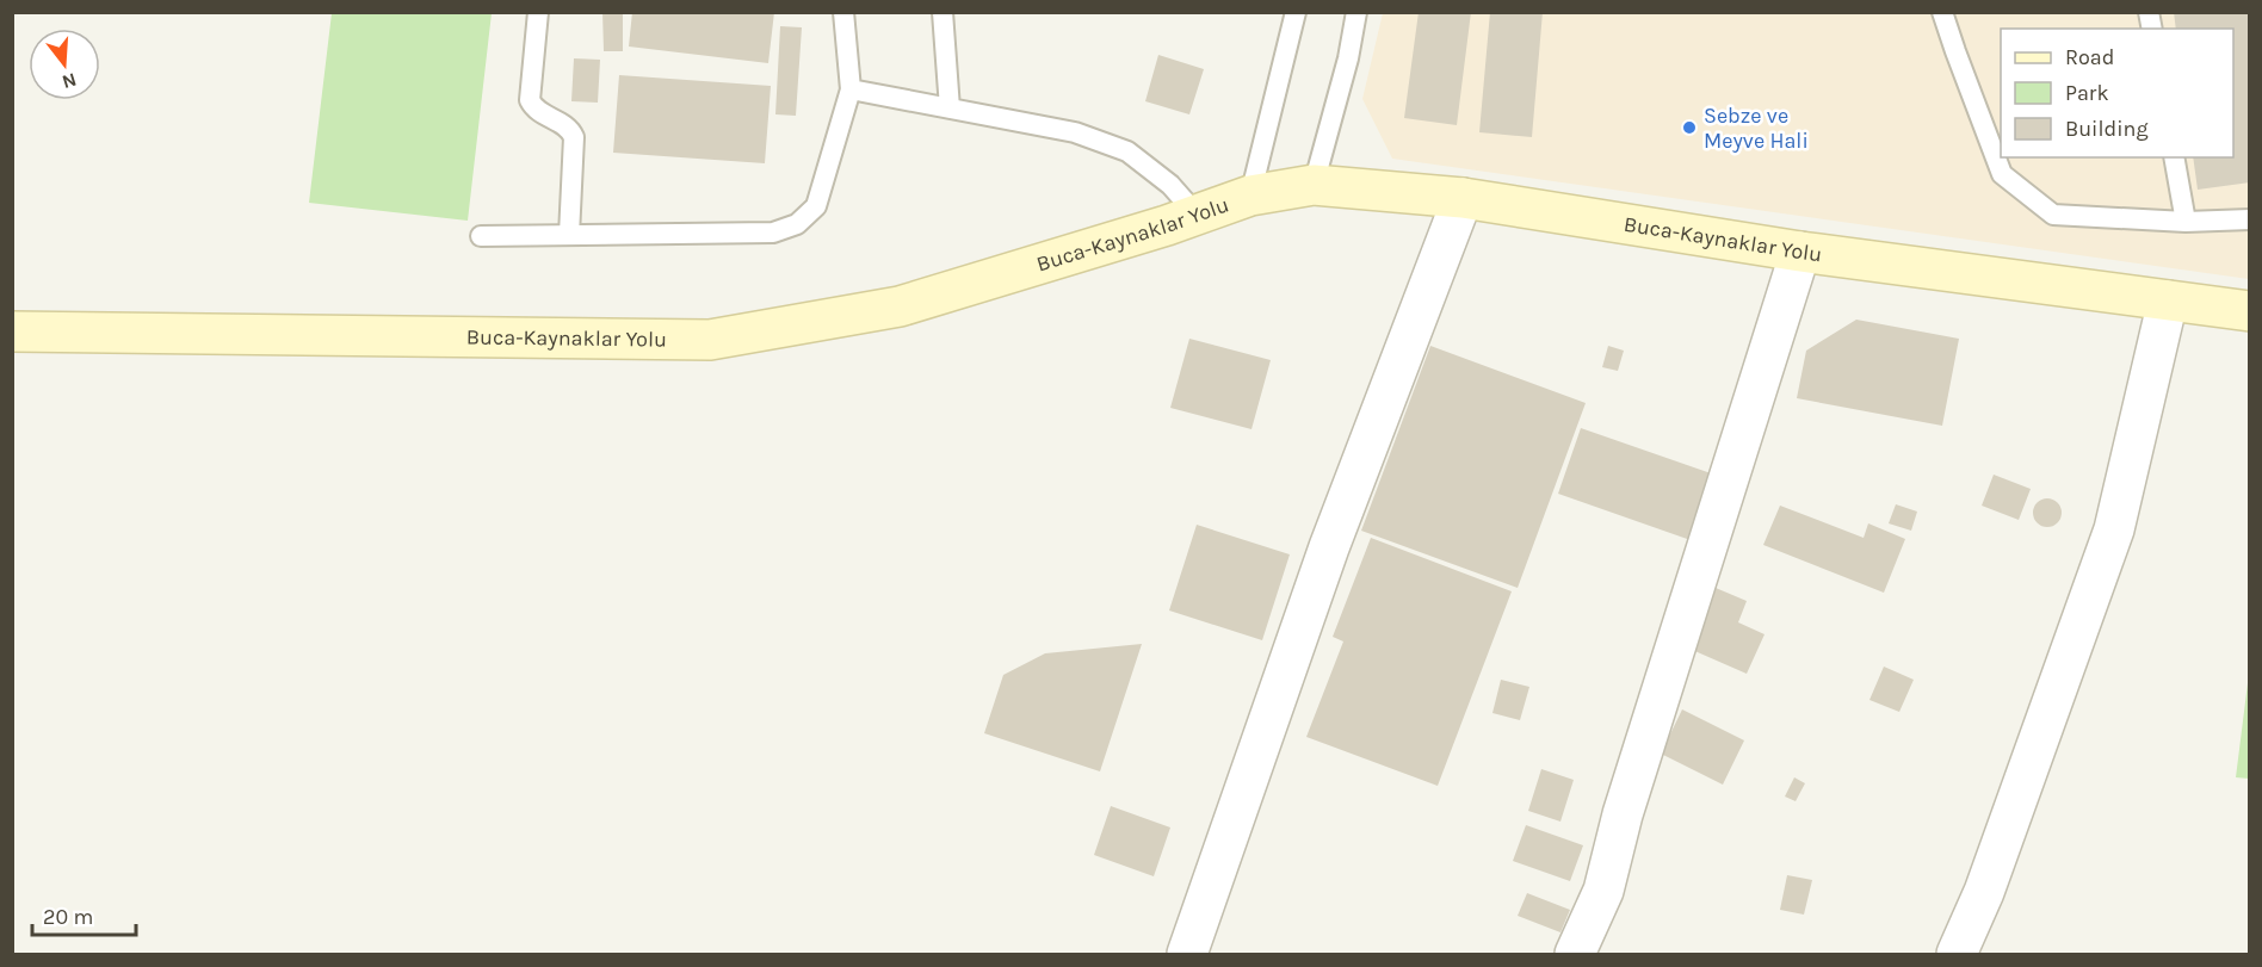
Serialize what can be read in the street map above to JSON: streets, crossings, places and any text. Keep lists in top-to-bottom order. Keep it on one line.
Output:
{"streets":{"street":["Buca-Kaynaklar Yolu"]},"places":["Sebze ve Meyve Hali"],"legend":["Road","Park","Building"],"scale_bar":"20 m","north":"bottom"}
